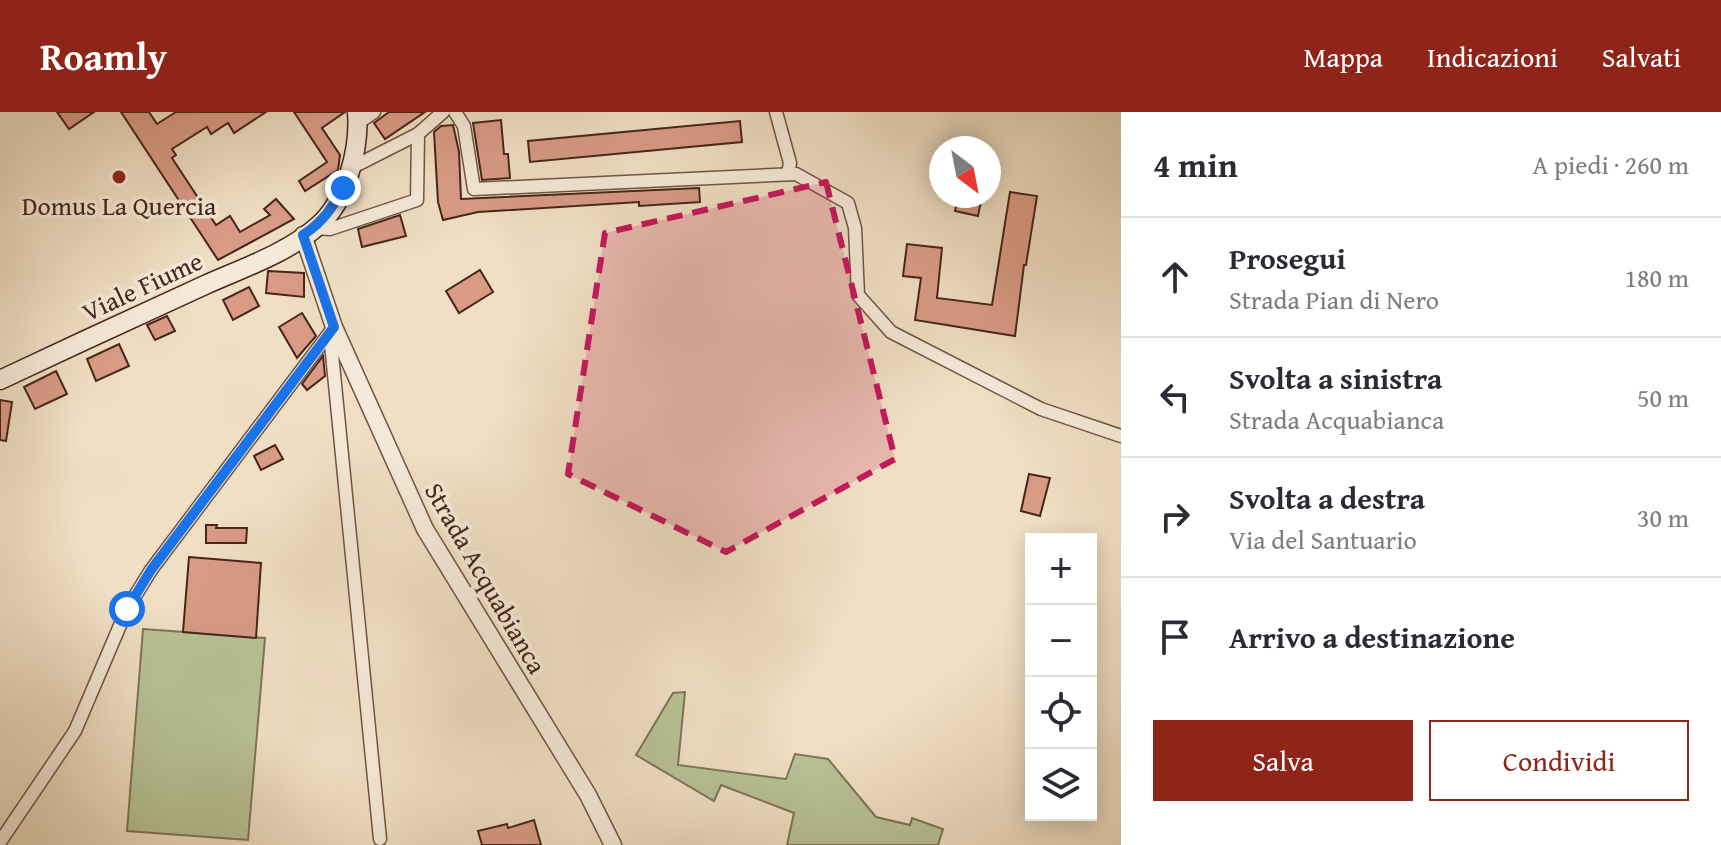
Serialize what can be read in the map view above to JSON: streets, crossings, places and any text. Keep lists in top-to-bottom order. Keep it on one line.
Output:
{"streets":{"main road":["Viale Fiume"],"street":["Strada Acquabianca"]},"crossings":[["Viale Fiume","Strada Acquabianca"]],"places":["Domus La Quercia"],"north":"bottom right","page":{"header":"Roamly","nav":["Mappa","Indicazioni","Salvati"],"heading":["4 min","A piedi · 260 m"],"list":[["Prosegui","Strada Pian di Nero","180 m"],["Svolta a sinistra","Strada Acquabianca","50 m"],["Svolta a destra","Via del Santuario","30 m"],"Arrivo a destinazione"],"map_buttons":["+","−"],"buttons":["Salva","Condividi"]}}
